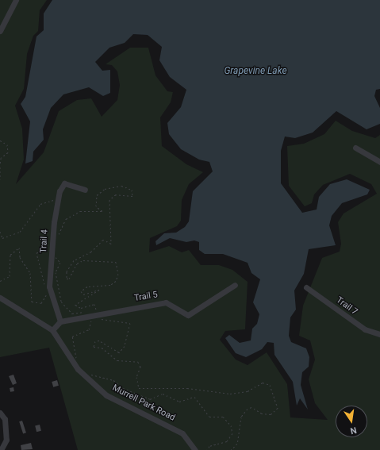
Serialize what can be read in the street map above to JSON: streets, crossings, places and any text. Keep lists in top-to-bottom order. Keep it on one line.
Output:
{"streets":{"lane":["Trail 4","Trail 5","Trail 7","Murrell Park Road"]},"crossings":[["Trail 4","Trail 5"]],"water":["Grapevine Lake"],"north":"bottom"}
